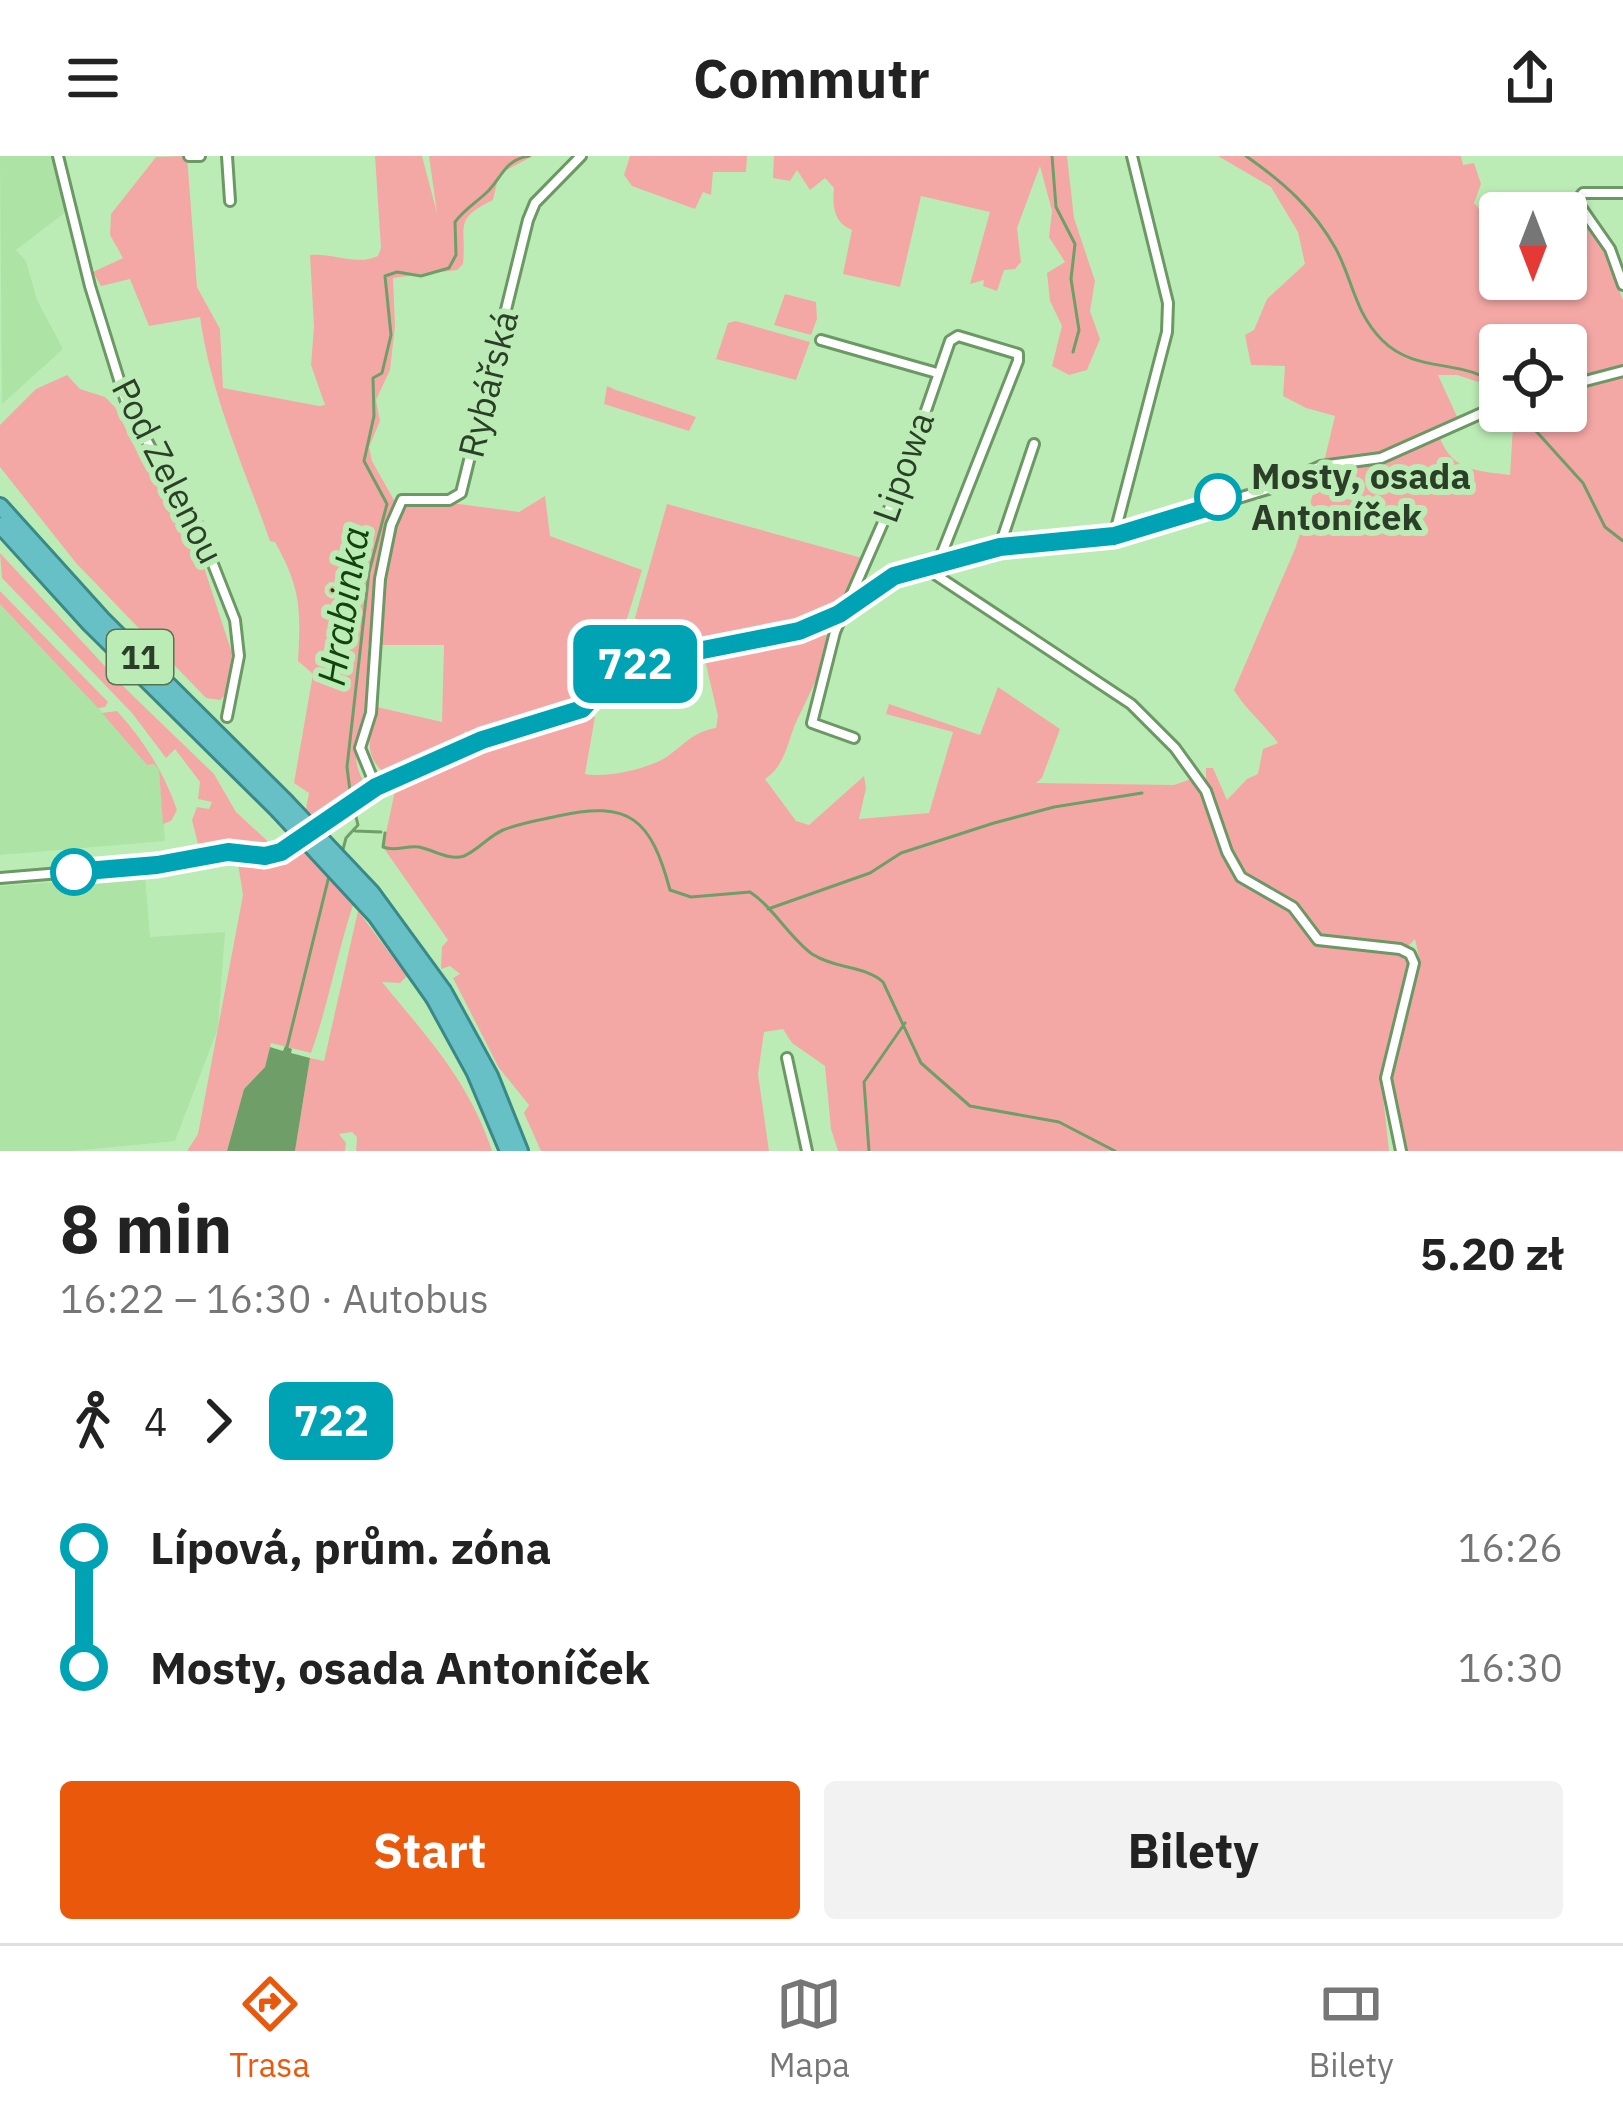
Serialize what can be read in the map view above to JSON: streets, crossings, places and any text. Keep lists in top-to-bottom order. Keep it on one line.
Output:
{"streets":{"highway":["11"],"street":["Rybářská","Lipowa","Pod Zelenou"]},"water":["Hrabinka"],"places":["Mosty, osada Antoníček"],"lines":["bus line 722"],"north":"bottom","page":{"header":"Commutr","on_map":"722","heading":["8 min","16:22 – 16:30 · Autobus","5.20 zł"],"legs":["4","722"],"list":[{"name":"Lípová, prům. zóna","value":"16:26"},{"name":"Mosty, osada Antoníček","value":"16:30"}],"buttons":["Start","Bilety"],"tabs":["Trasa","Mapa","Bilety"]}}
